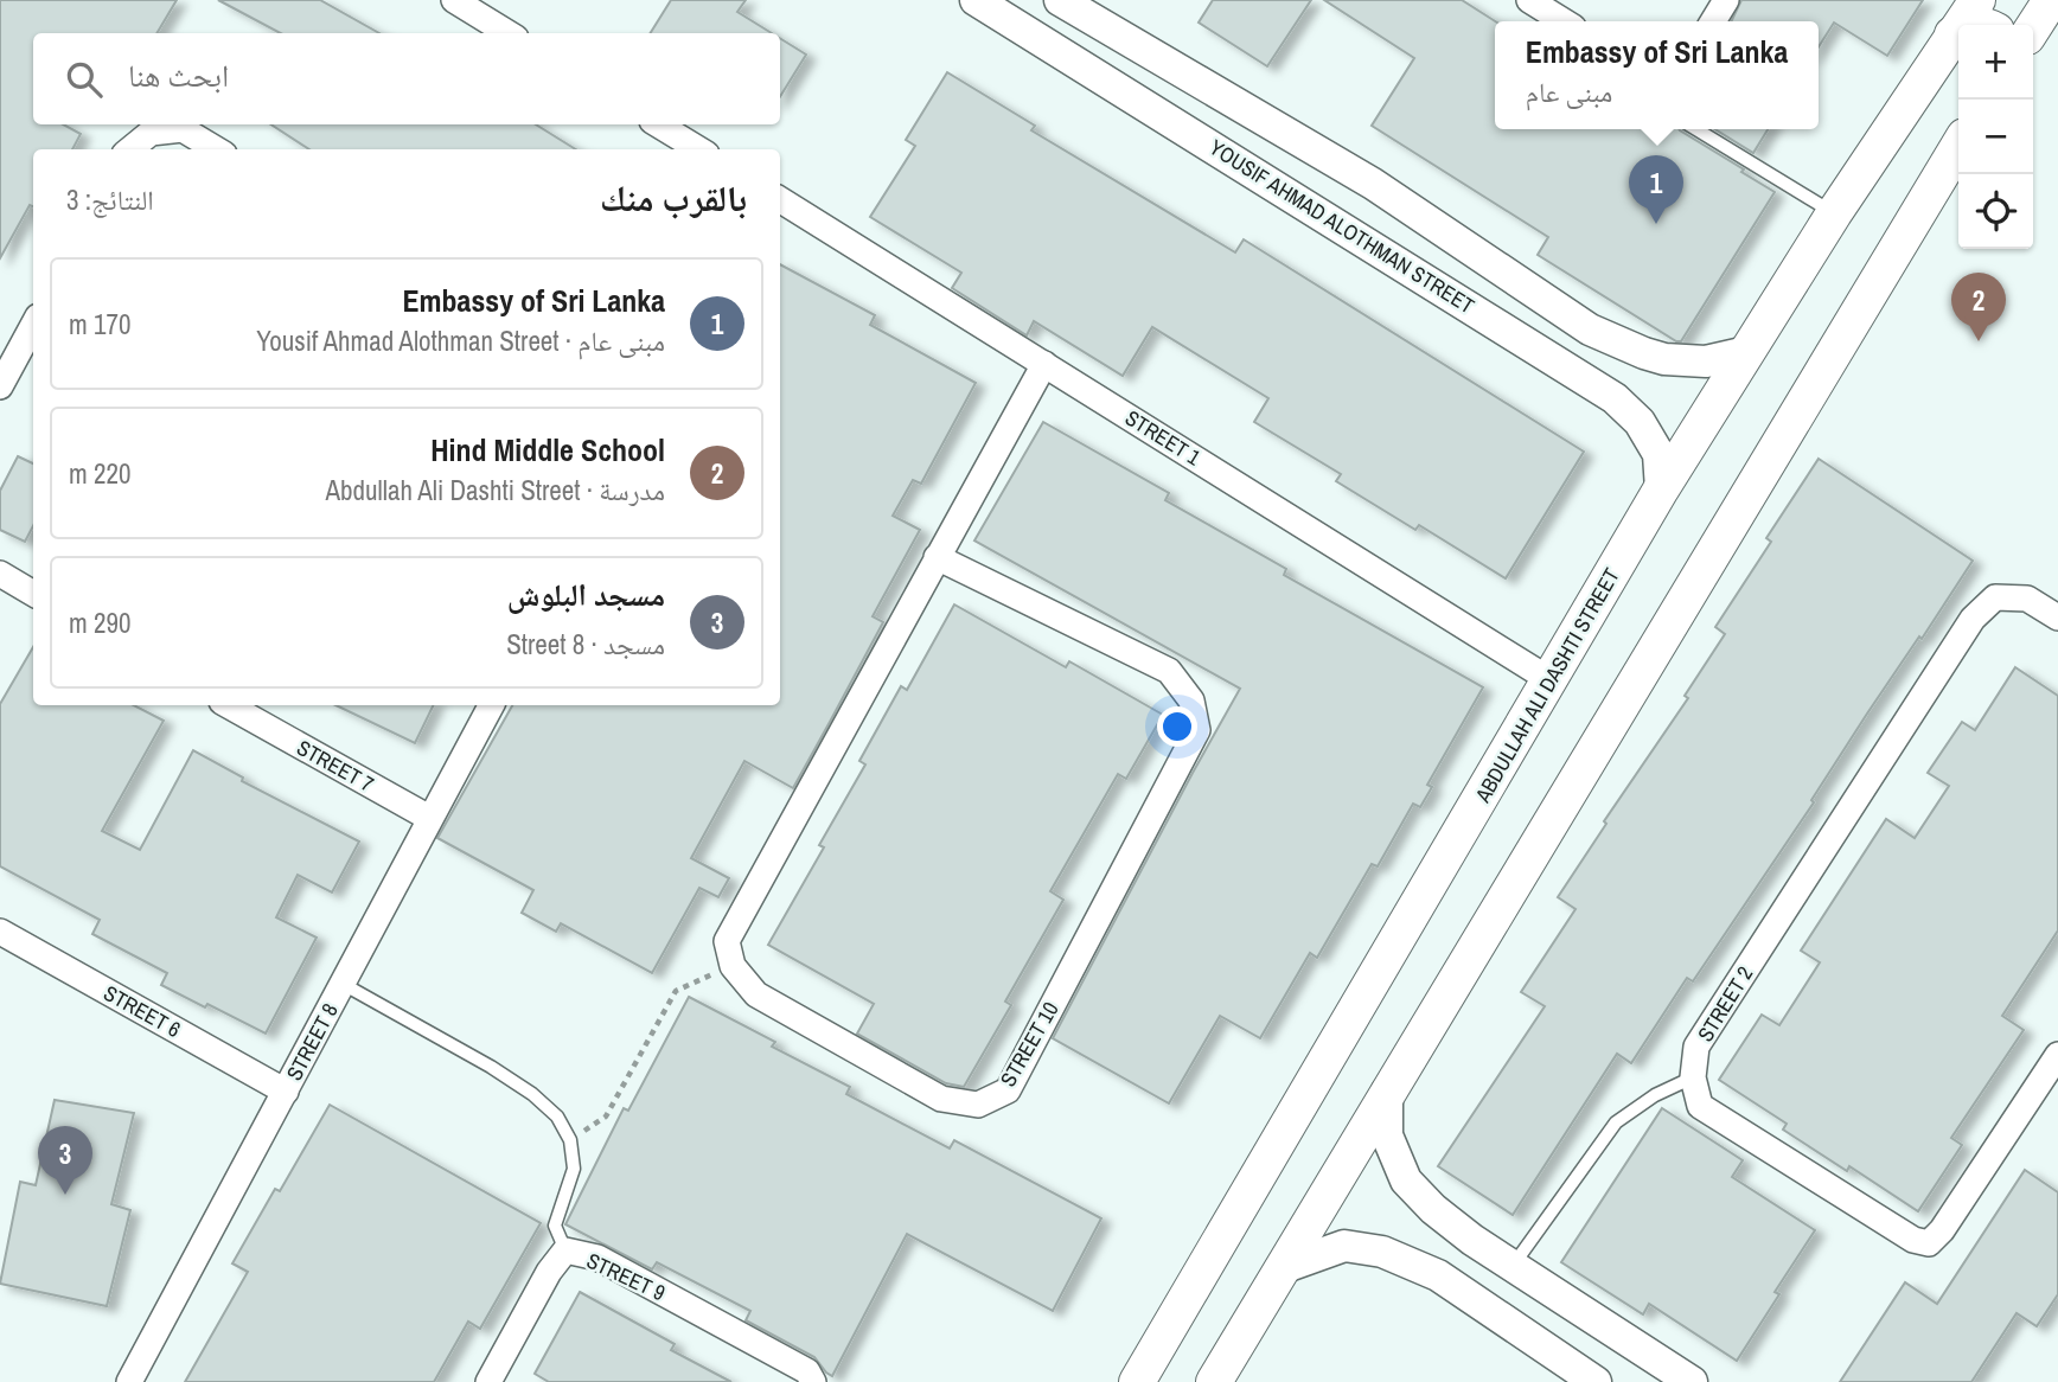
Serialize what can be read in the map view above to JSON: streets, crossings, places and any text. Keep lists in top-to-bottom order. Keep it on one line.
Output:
{"streets":{"main road":["ABDULLAH ALI DASHTI STREET"],"street":["YOUSIF AHMAD ALOTHMAN STREET","STREET 1","STREET 7","STREET 2","STREET 6","STREET 8","STREET 10","STREET 9"]},"crossings":[["YOUSIF AHMAD ALOTHMAN STREET","ABDULLAH ALI DASHTI STREET"],["STREET 1","ABDULLAH ALI DASHTI STREET"],["STREET 7","STREET 8"],["STREET 6","STREET 8"]],"page":{"popup":["Embassy of Sri Lanka","مبنى عام"],"map_buttons":["+","−"],"search":"ابحث هنا","heading":["بالقرب منك","النتائج: 3"],"pins":["1","2","3"],"list":[{"mark":"1","name":"Embassy of Sri Lanka","note":"مبنى عام · Yousif Ahmad Alothman Street","value":"170 m"},{"mark":"2","name":"Hind Middle School","note":"مدرسة · Abdullah Ali Dashti Street","value":"220 m"},{"mark":"3","name":"مسجد البلوش","note":"مسجد · Street 8","value":"290 m"}]}}
